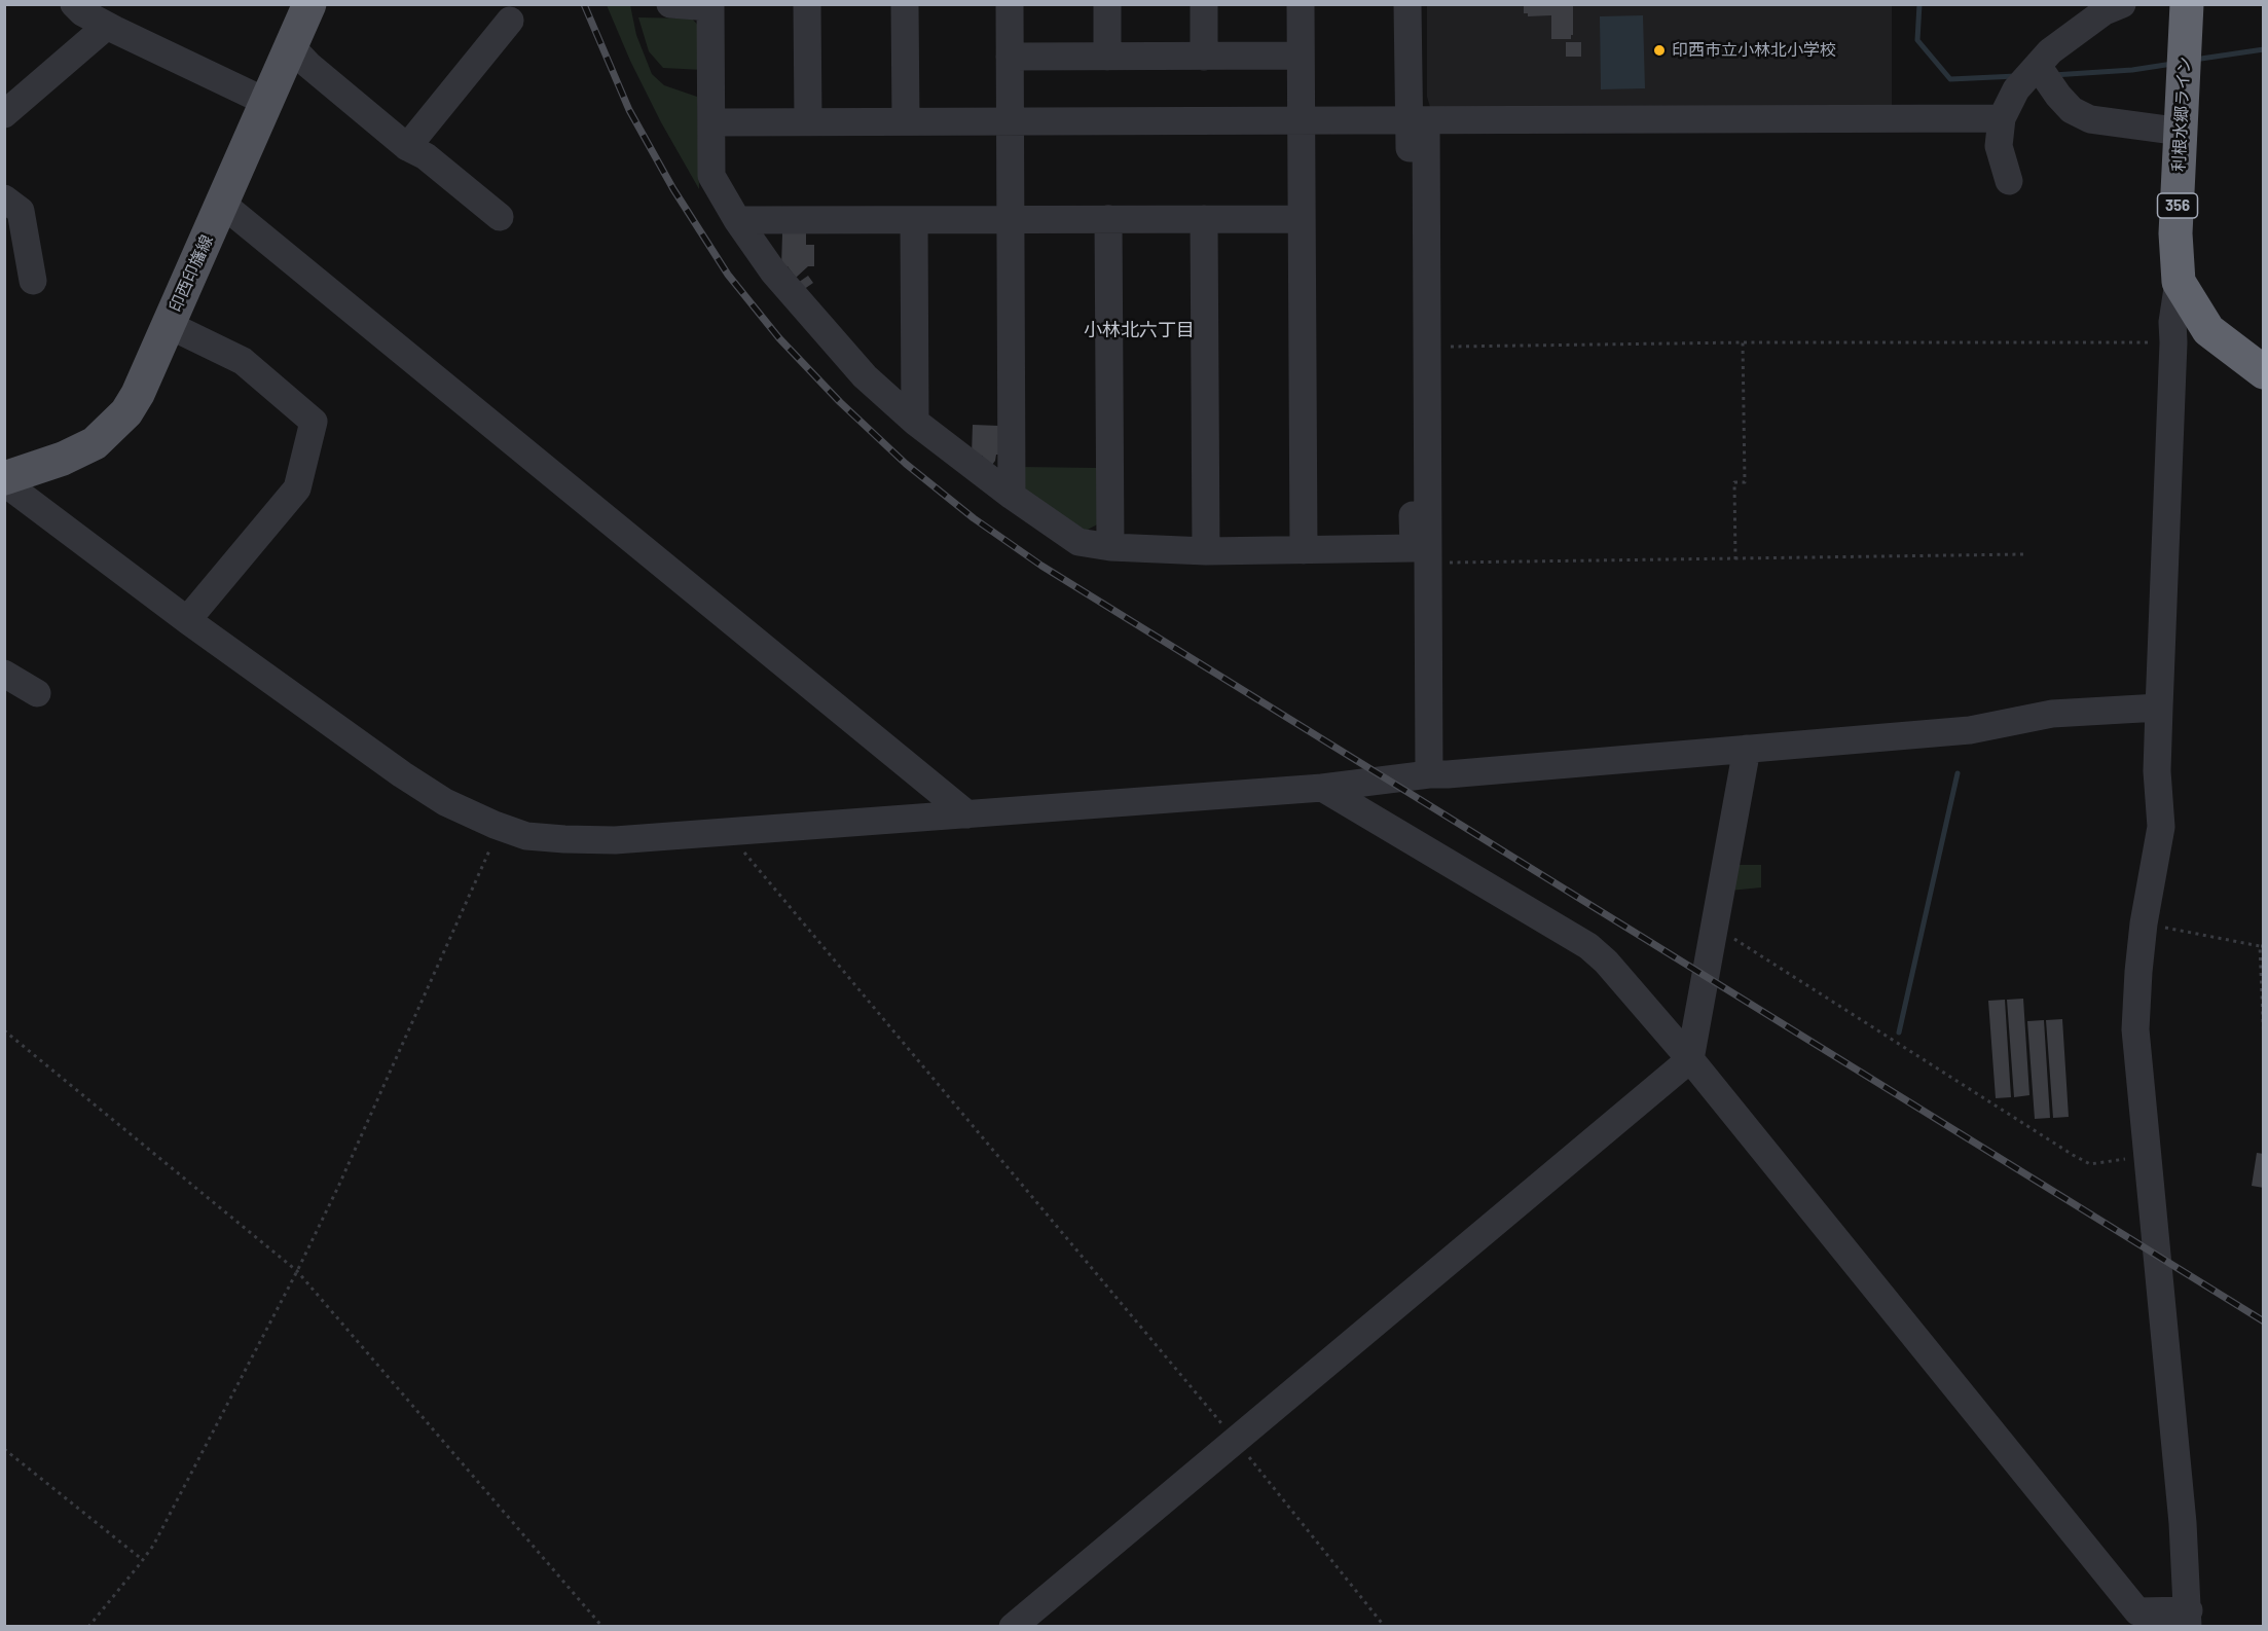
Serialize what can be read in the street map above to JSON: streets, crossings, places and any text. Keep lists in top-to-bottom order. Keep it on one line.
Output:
{"streets":{"highway":["利根水郷ライン","356"],"main road":["印西印旛線"]},"districts":["小林北六丁目"],"places":["印西市立小林北小学校"]}
